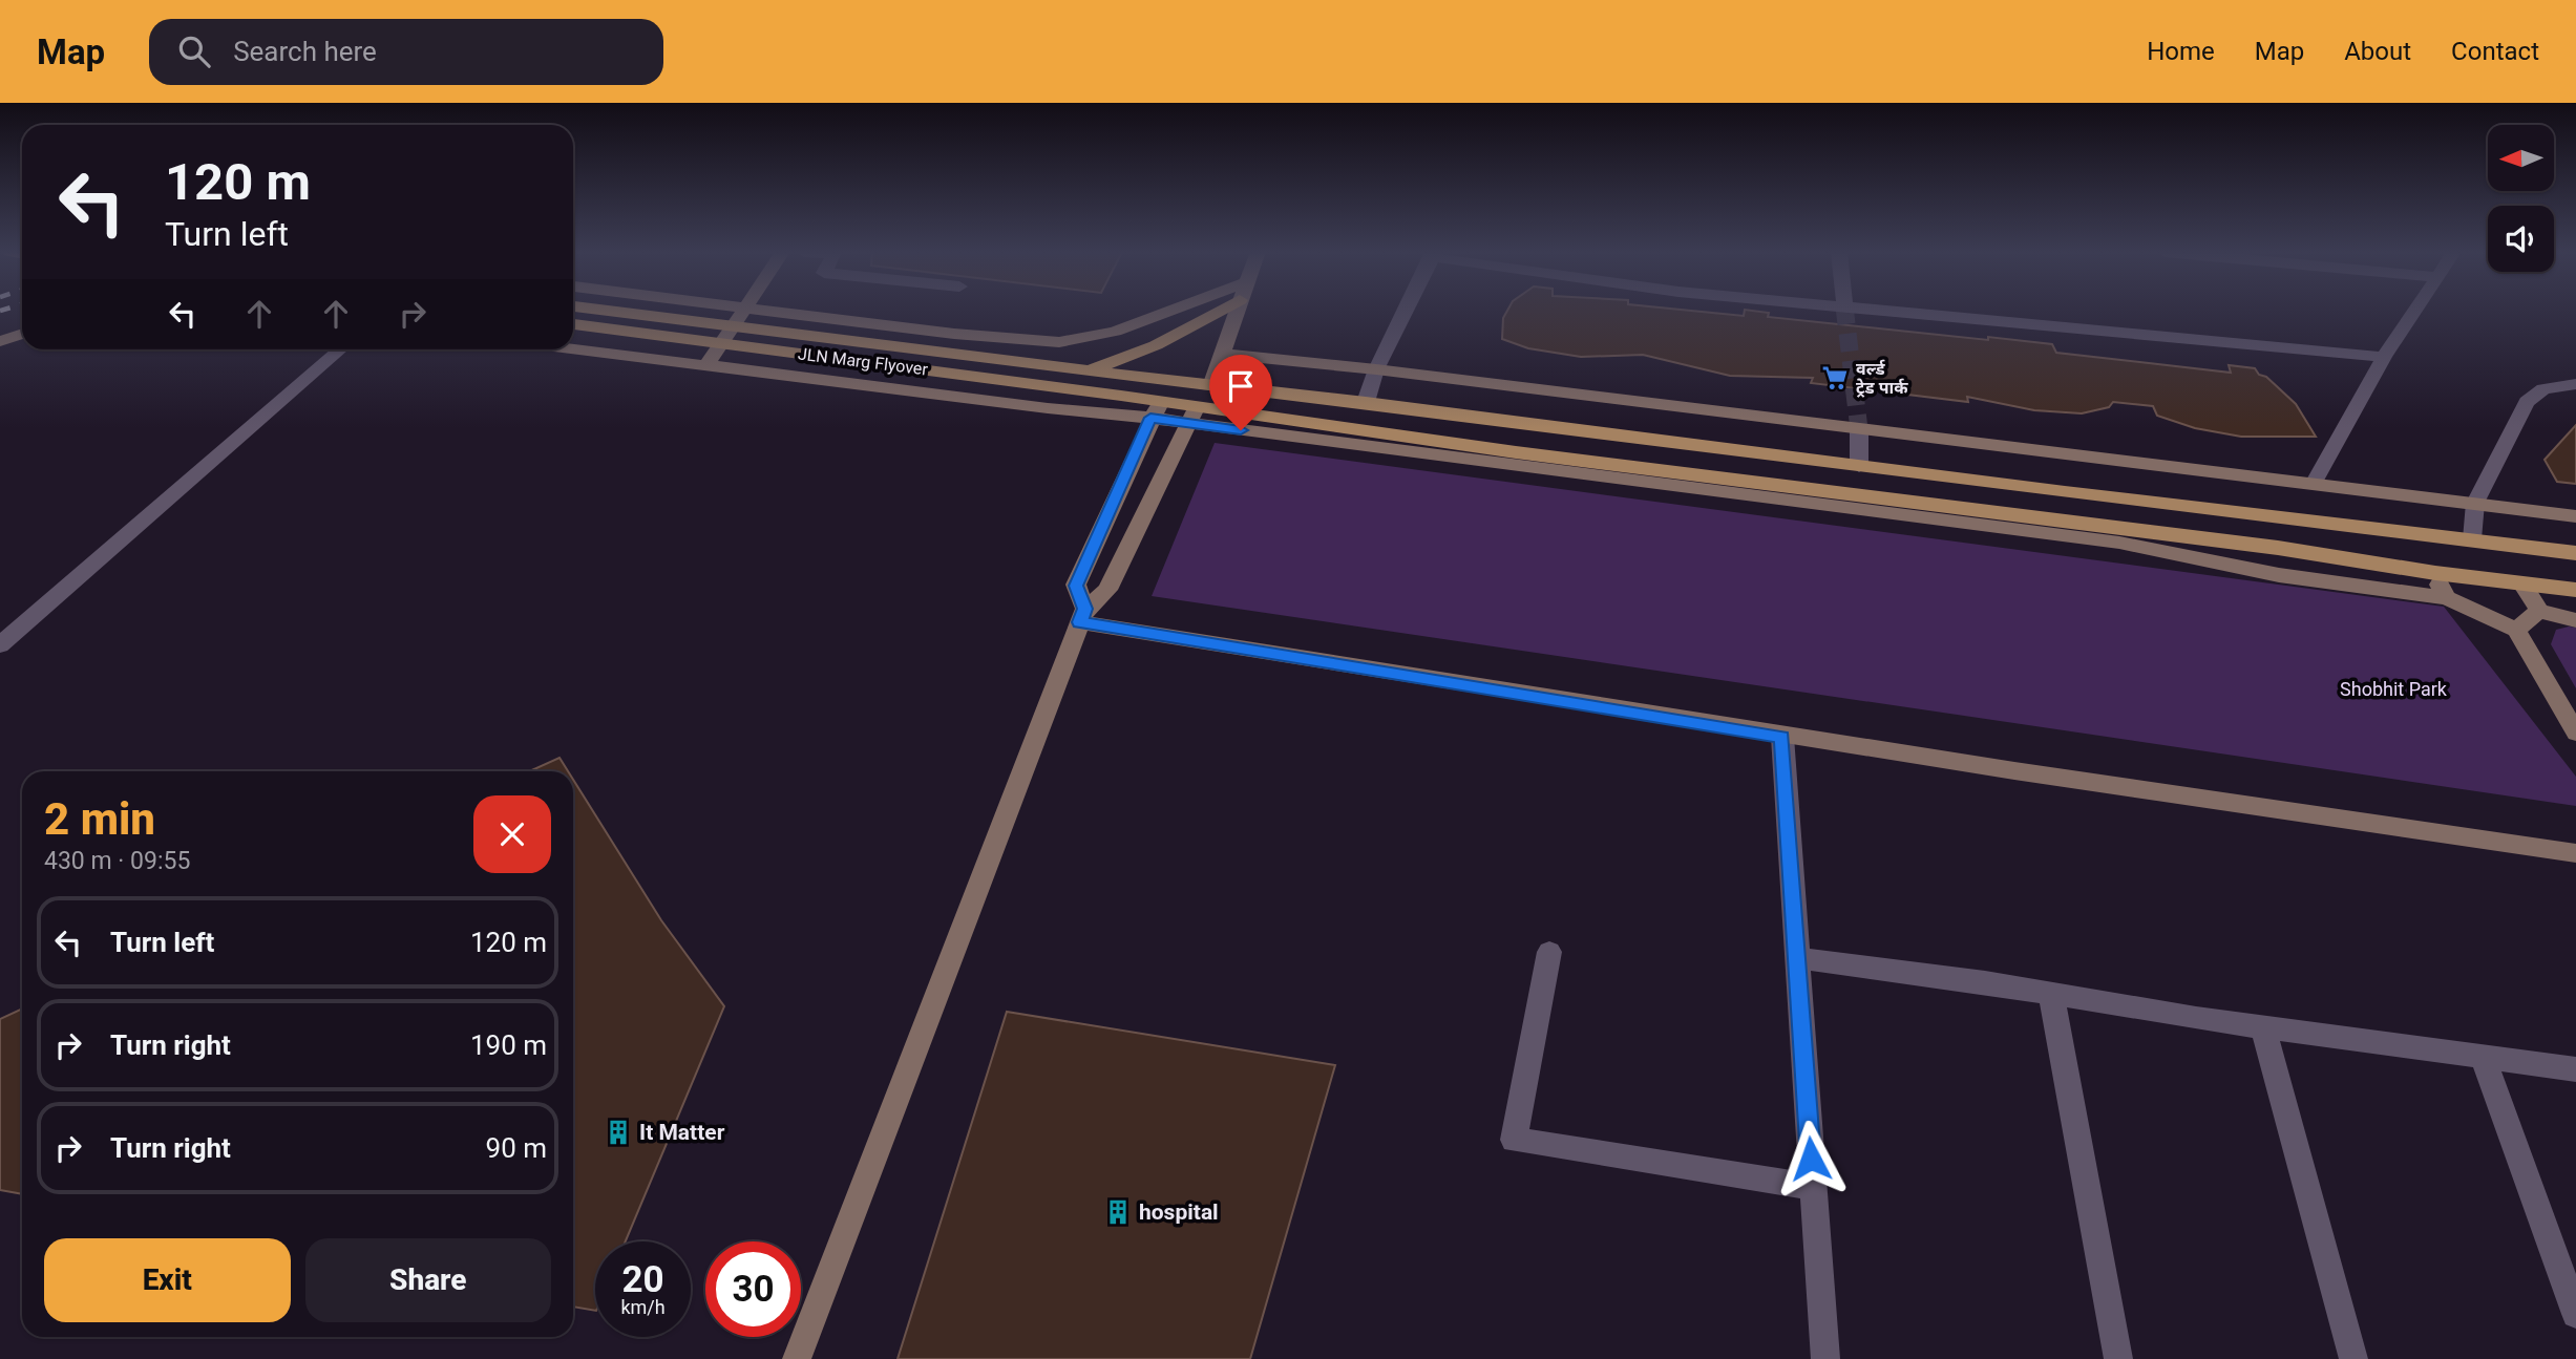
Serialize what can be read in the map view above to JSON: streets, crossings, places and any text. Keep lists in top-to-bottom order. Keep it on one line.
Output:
{"streets":{"main road":["JLN Marg Flyover"]},"parks":["Shobhit Park"],"places":{"supermarket":["वर्ल्ड ट्रेड पार्क"],"building":["It Matter","hospital"]},"north":"left","page":{"header":"Map","search":"Search here","nav":["Home","Map","About","Contact"],"turn":["120 m","Turn left"],"heading":["2 min","430 m · 09:55"],"list":[{"name":"Turn left","value":"120 m"},{"name":"Turn right","value":"190 m"},{"name":"Turn right","value":"90 m"}],"buttons":["Exit","Share"],"speed":"20 km/h","limit":"30"}}
